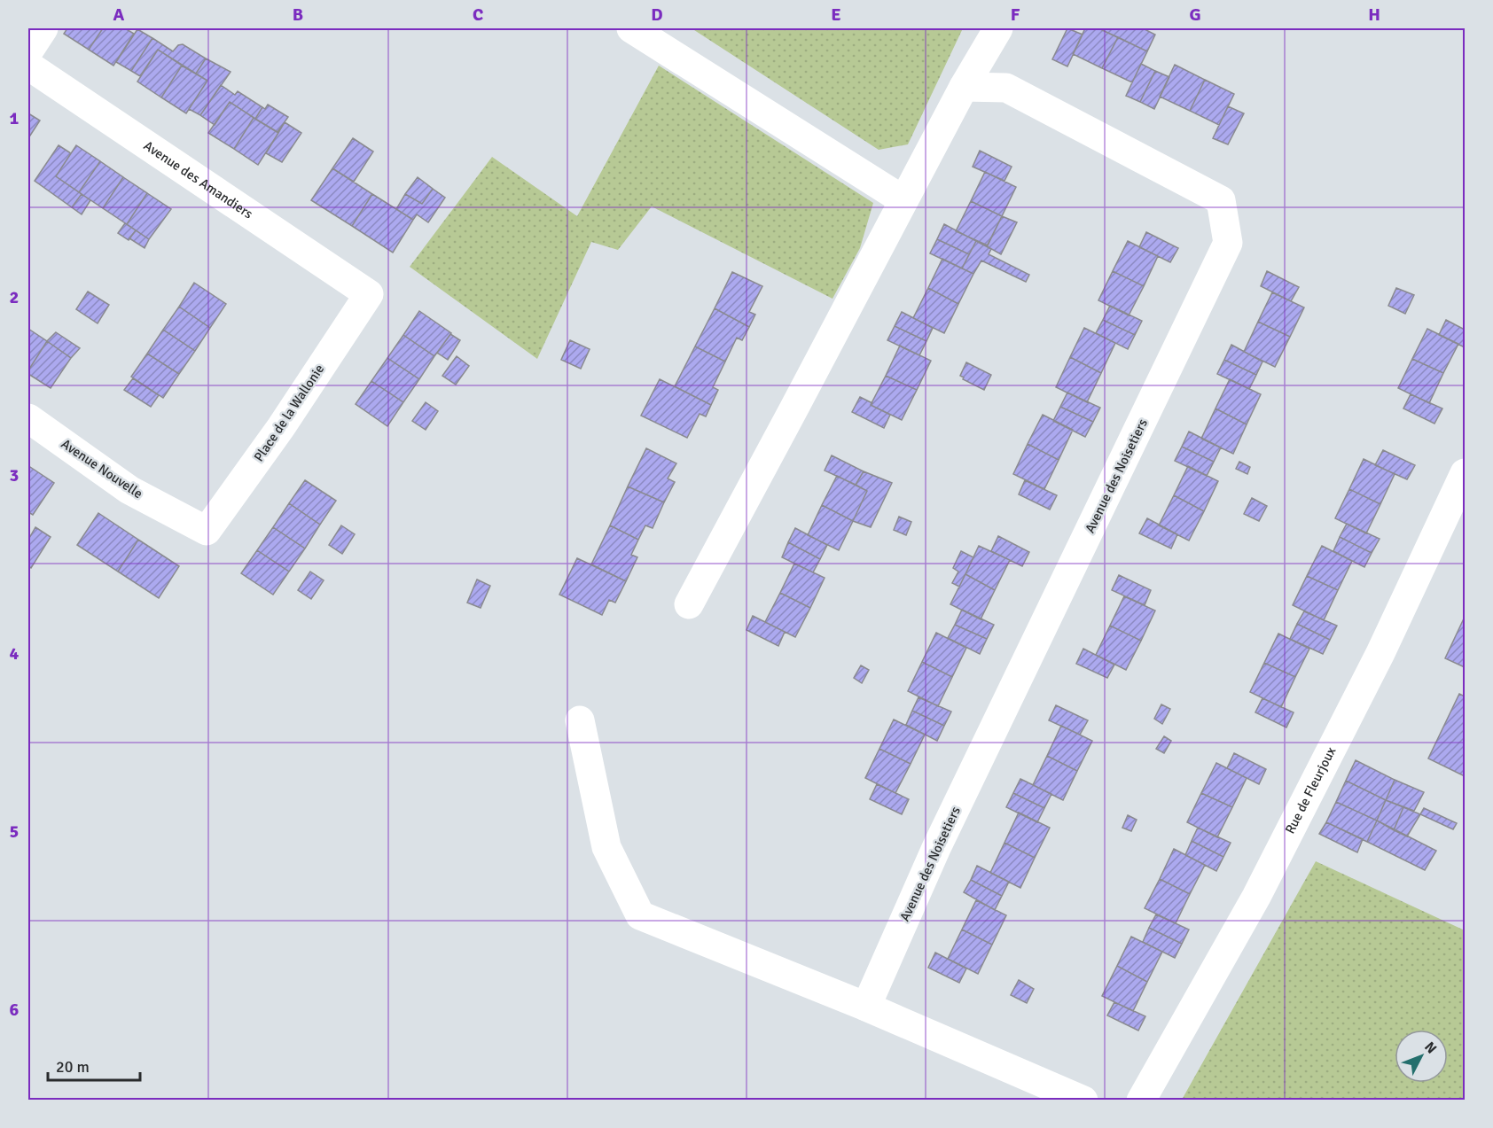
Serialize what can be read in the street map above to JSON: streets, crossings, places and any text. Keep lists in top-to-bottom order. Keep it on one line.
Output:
{"streets":{"street":["Avenue des Amandiers","Place de la Wallonie","Avenue Nouvelle","Avenue des Noisetiers","Rue de Fleurjoux"]},"crossings":[["Avenue des Amandiers","Place de la Wallonie"],["Place de la Wallonie","Avenue Nouvelle"]],"scale_bar":"20 m","north":"top right","grid":{"columns":["A","B","C","D","E","F","G","H"],"rows":["1","2","3","4","5","6"]}}
